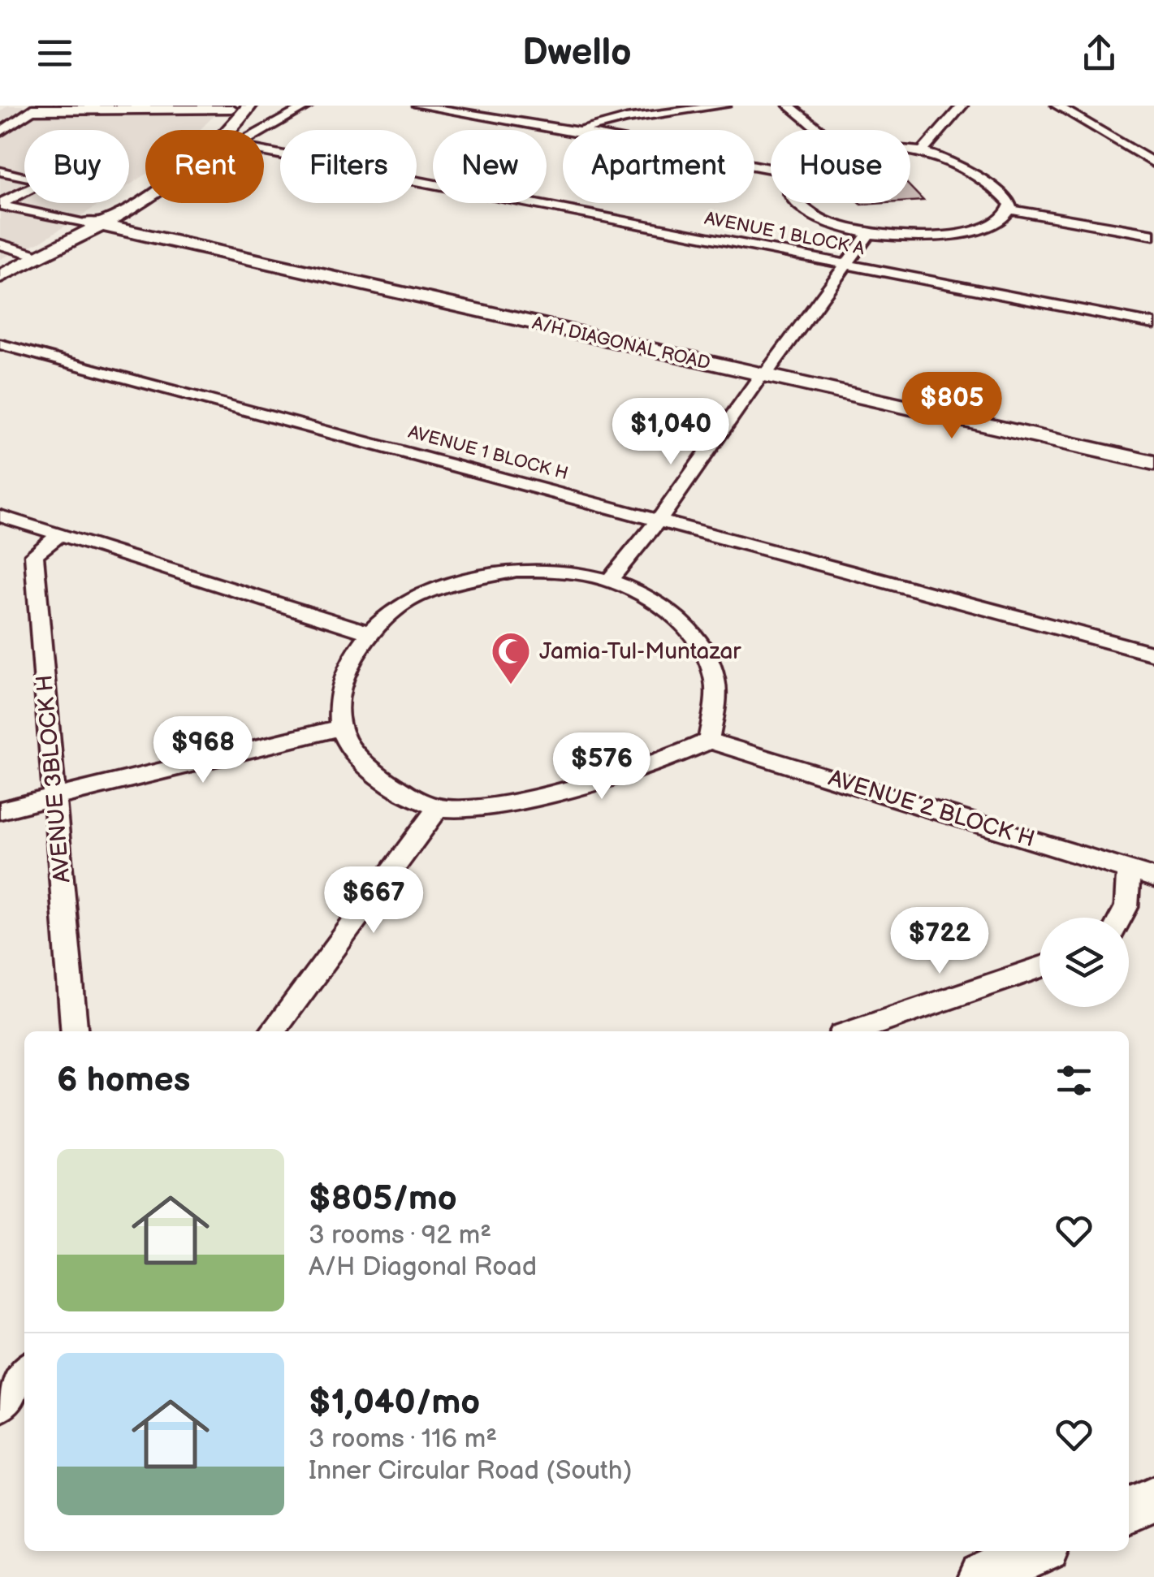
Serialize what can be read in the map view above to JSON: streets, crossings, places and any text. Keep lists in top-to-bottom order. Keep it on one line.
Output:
{"streets":{"street":["AVENUE 1 BLOCK A","A/H DIAGONAL ROAD","AVENUE 1 BLOCK H","AVENUE 3BLOCK H","AVENUE 2 BLOCK H"]},"places":{"mosque":["Jamia-Tul-Muntazar"]},"page":{"header":"Dwello","chip":["Buy","Rent","Filters","New","Apartment","House"],"price":["$805","$1,040","$968","$576","$667","$722"],"heading":"6 homes","list":[{"name":"$805/mo","note":"3 rooms · 92 m² · A/H Diagonal Road"},{"name":"$1,040/mo","note":"3 rooms · 116 m² · Inner Circular Road (South)"}]}}
